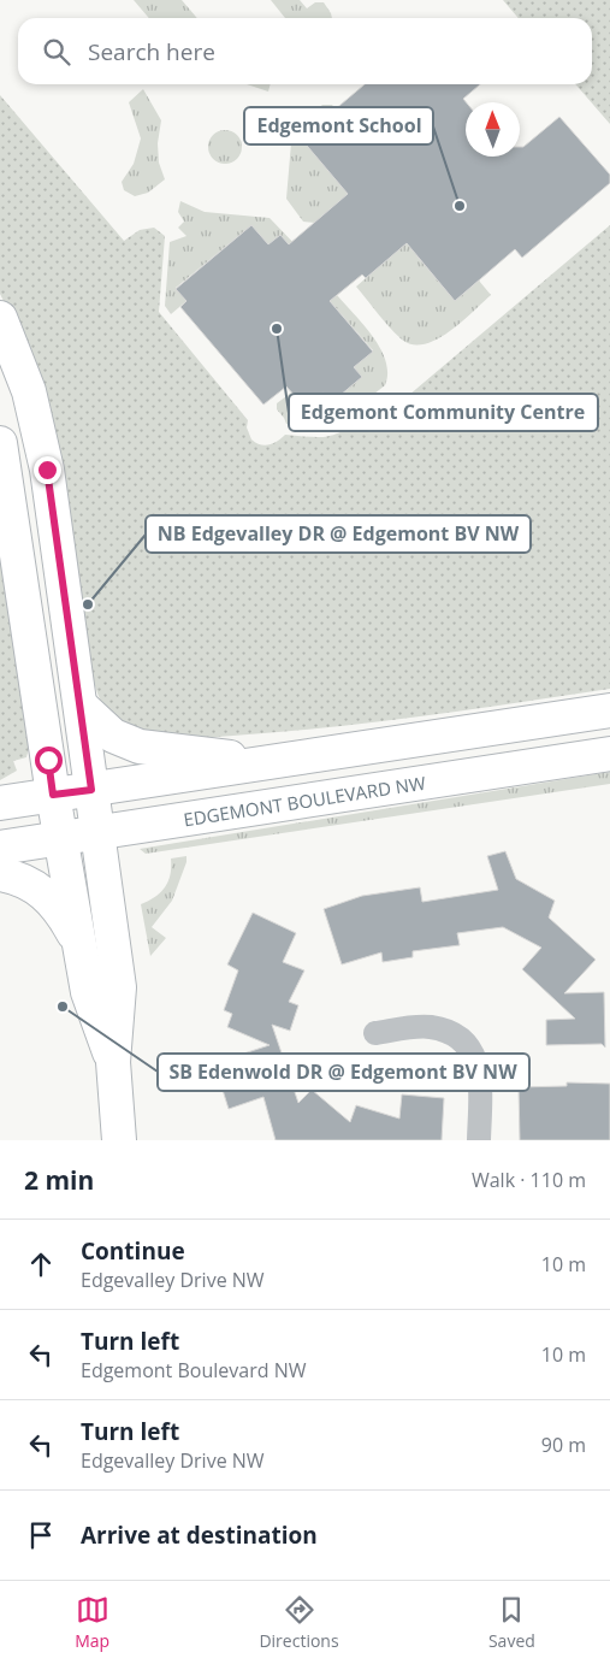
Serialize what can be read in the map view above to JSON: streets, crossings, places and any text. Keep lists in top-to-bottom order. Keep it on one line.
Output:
{"streets":{"main road":["EDGEMONT BOULEVARD NW"]},"places":["Edgemont School","Edgemont Community Centre","NB Edgevalley DR @ Edgemont BV NW","SB Edenwold DR @ Edgemont BV NW"],"north":"top","page":{"search":"Search here","heading":["2 min","Walk · 110 m"],"list":[["Continue","Edgevalley Drive NW","10 m"],["Turn left","Edgemont Boulevard NW","10 m"],["Turn left","Edgevalley Drive NW","90 m"],"Arrive at destination"],"nav":["Map","Directions","Saved"]}}
